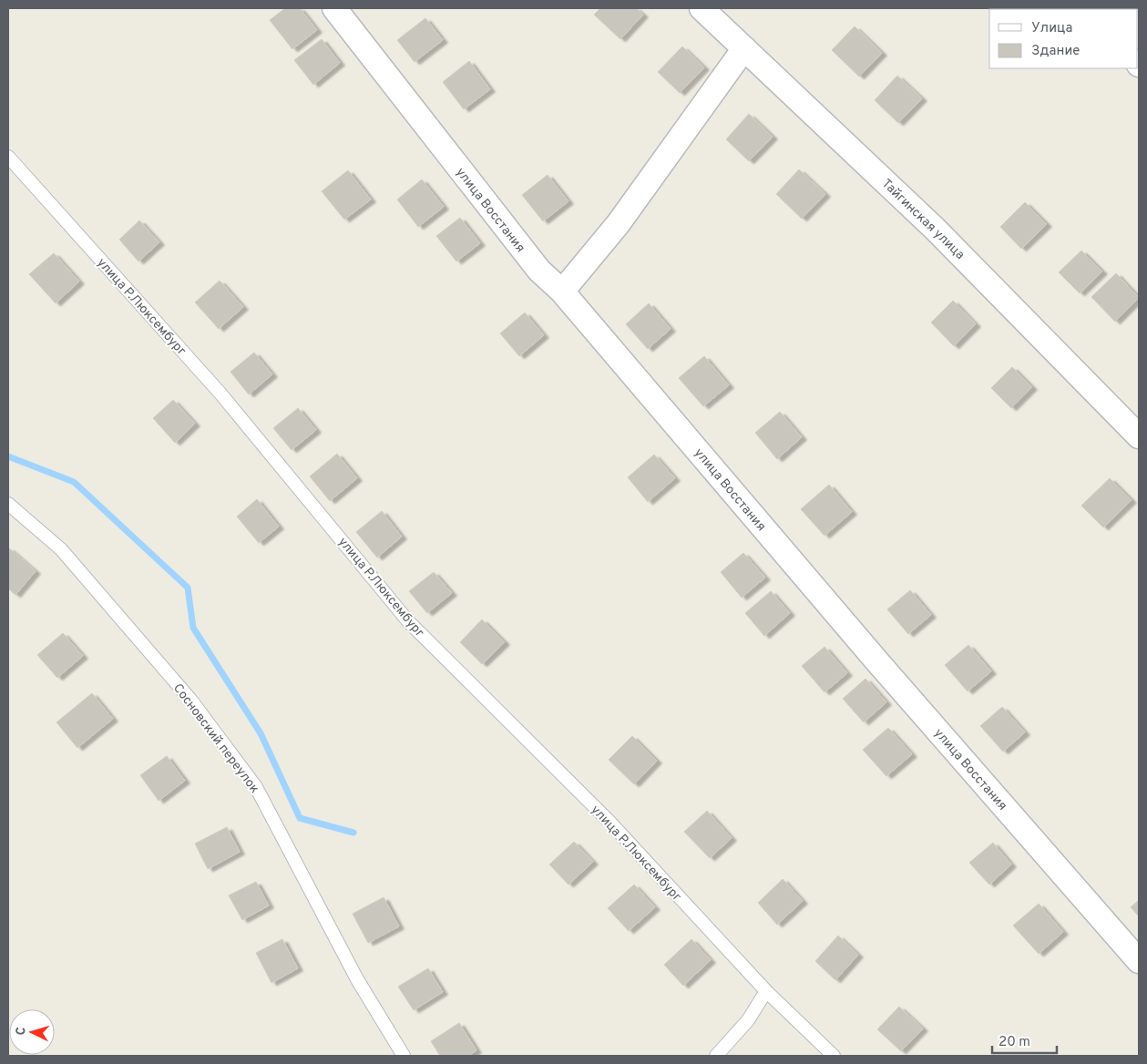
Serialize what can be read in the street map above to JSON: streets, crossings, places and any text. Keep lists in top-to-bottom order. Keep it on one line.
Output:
{"streets":{"street":["улица Восстания","Тайгинская улица"],"lane":["улица Р.Люксембург","Сосновский переулок"]},"legend":["Улица","Здание"],"scale_bar":"20 m","north":"left"}
